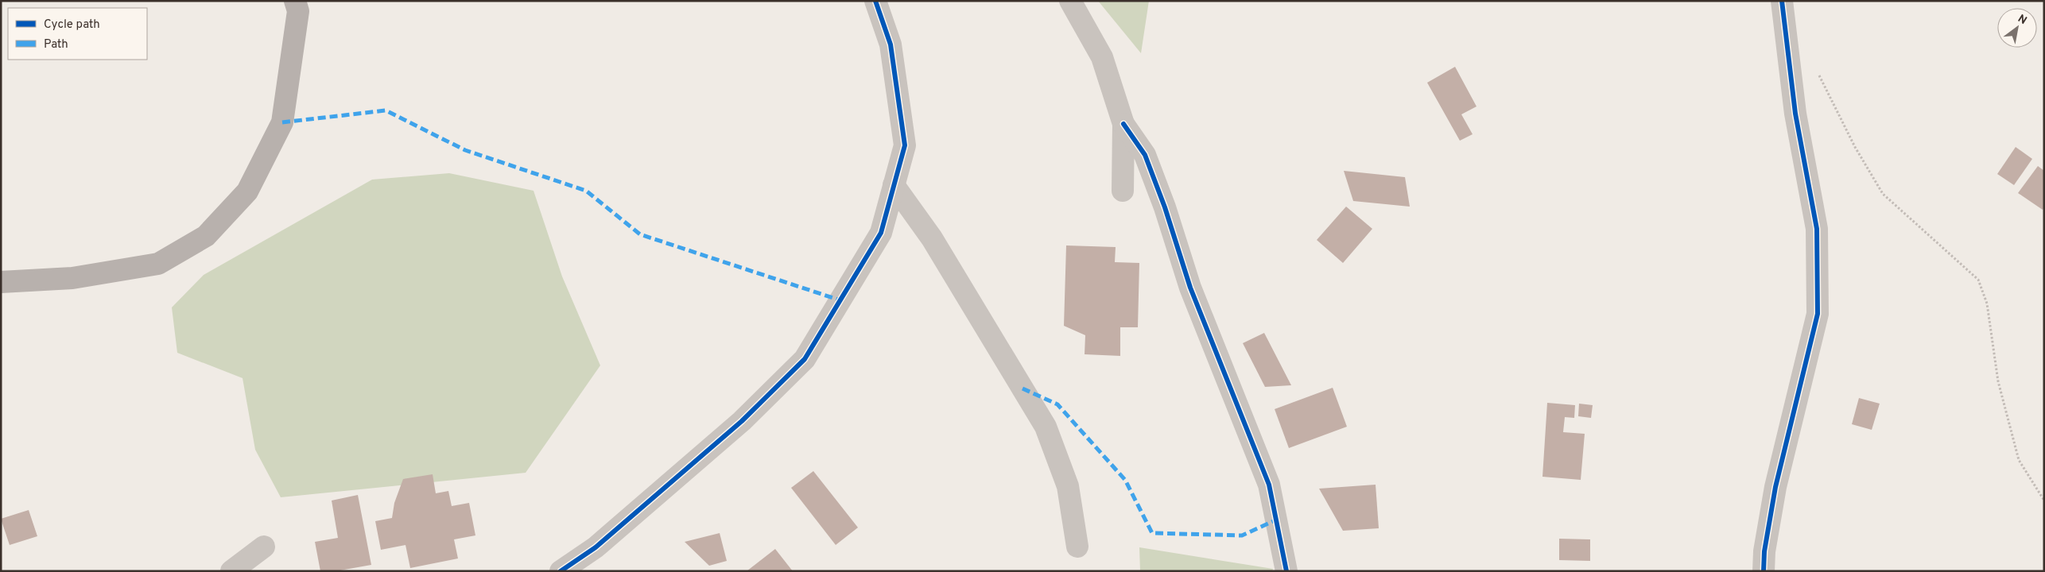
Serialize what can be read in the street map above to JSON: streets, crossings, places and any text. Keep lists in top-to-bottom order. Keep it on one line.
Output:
{"legend":["Cycle path","Path"],"north":"top right"}
